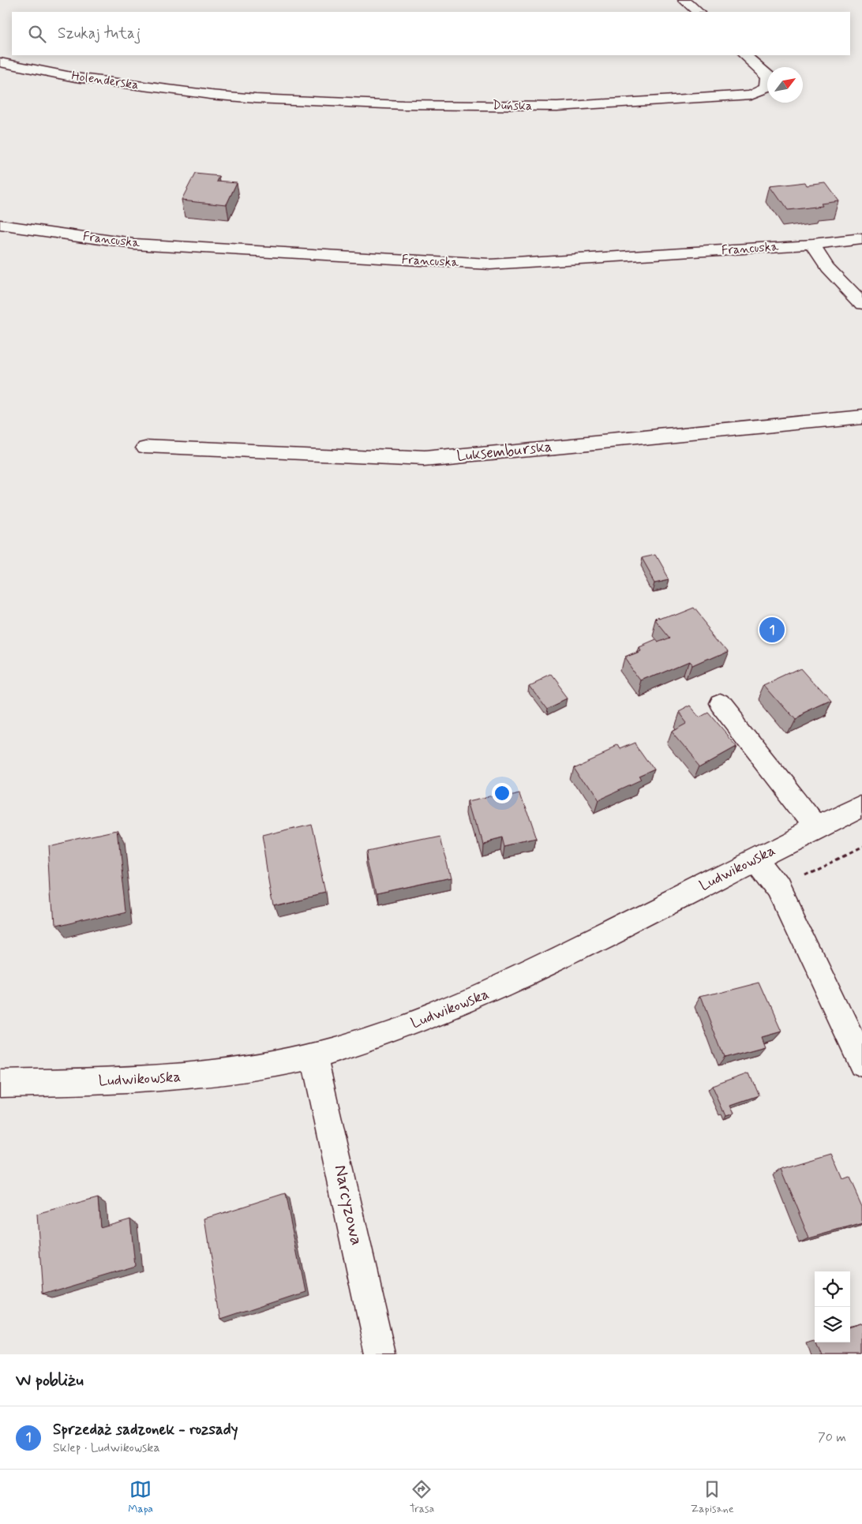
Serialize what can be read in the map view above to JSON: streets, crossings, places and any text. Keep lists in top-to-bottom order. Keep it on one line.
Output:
{"streets":{"street":["Holenderska","Duńska","Francuska","Luksemburska","Ludwikowska","Narcyzowa"]},"crossings":[["Holenderska","Duńska"],["Ludwikowska","Narcyzowa"]],"north":"top right","page":{"search":"Szukaj tutaj","pins":"1","heading":"W pobliżu","list":[{"mark":"1","name":"Sprzedaż sadzonek - rozsady","note":"Sklep · Ludwikowska","value":"70 m"}],"nav":["Mapa","Trasa","Zapisane"]}}
